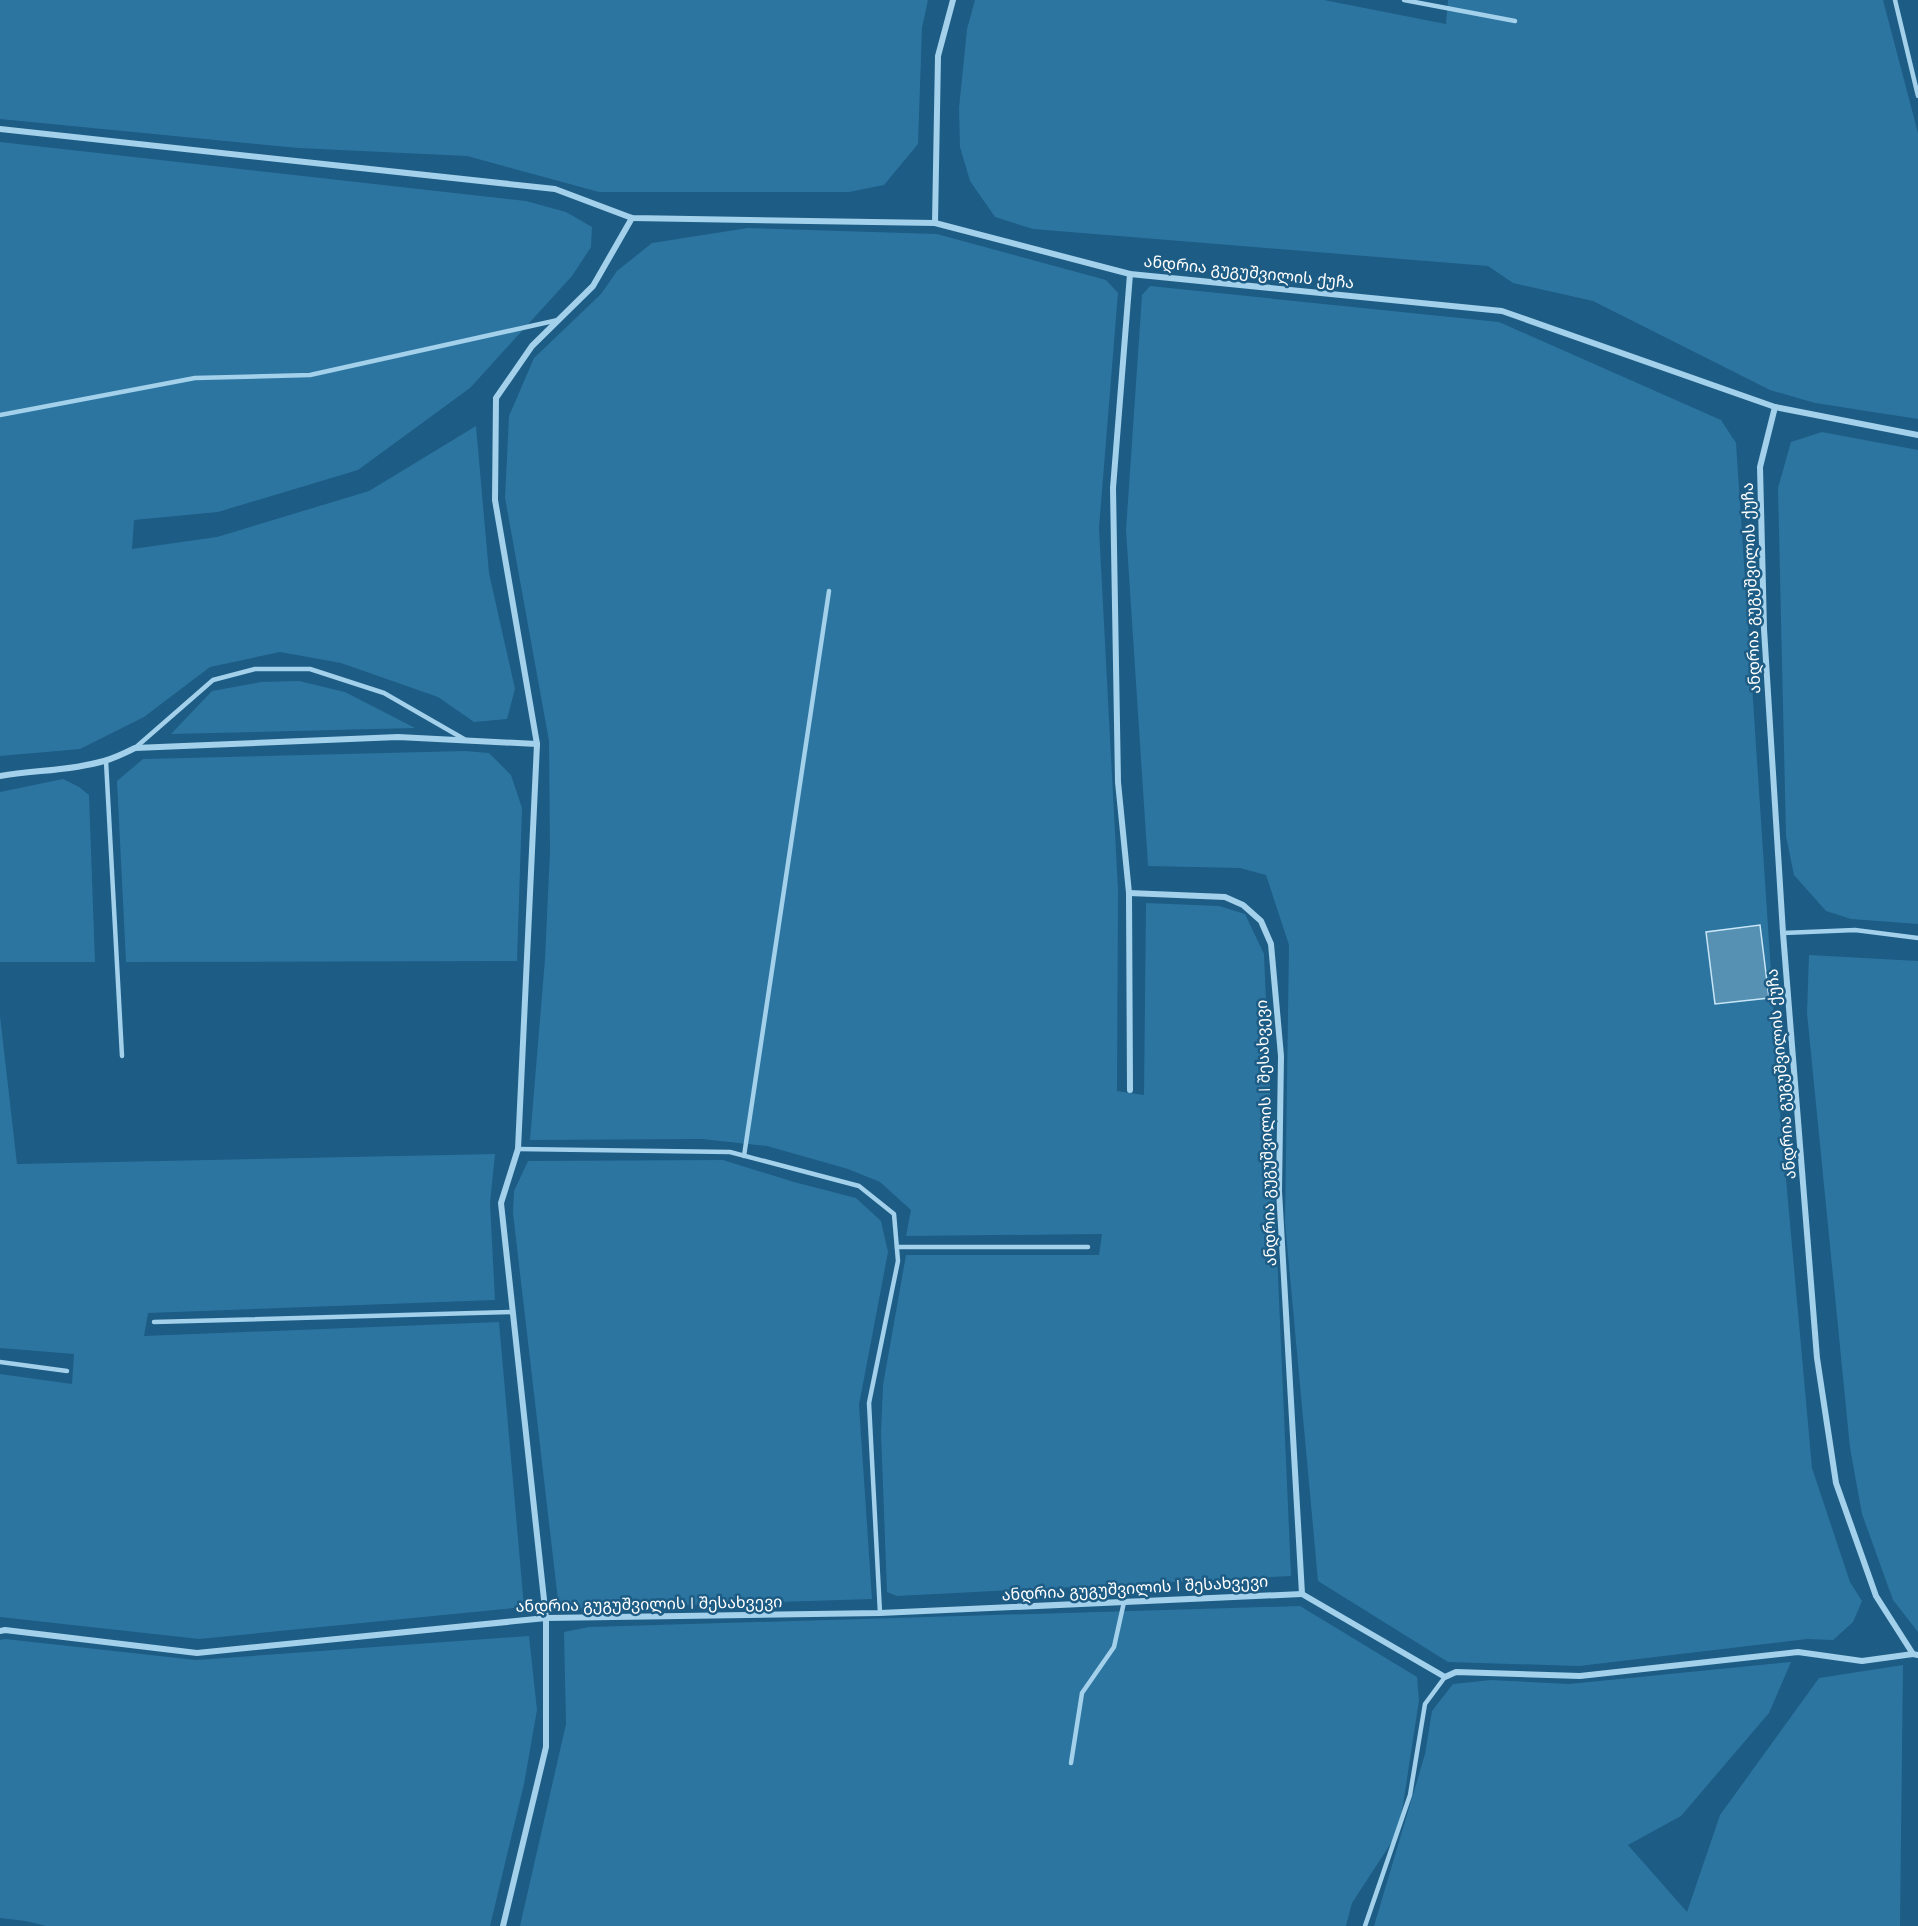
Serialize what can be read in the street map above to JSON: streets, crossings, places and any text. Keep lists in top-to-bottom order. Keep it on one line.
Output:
{"streets":{"street":["ანდრია გუგუშვილის ქუჩა","ანდრია გუგუშვილის I შესახვევი"]}}
